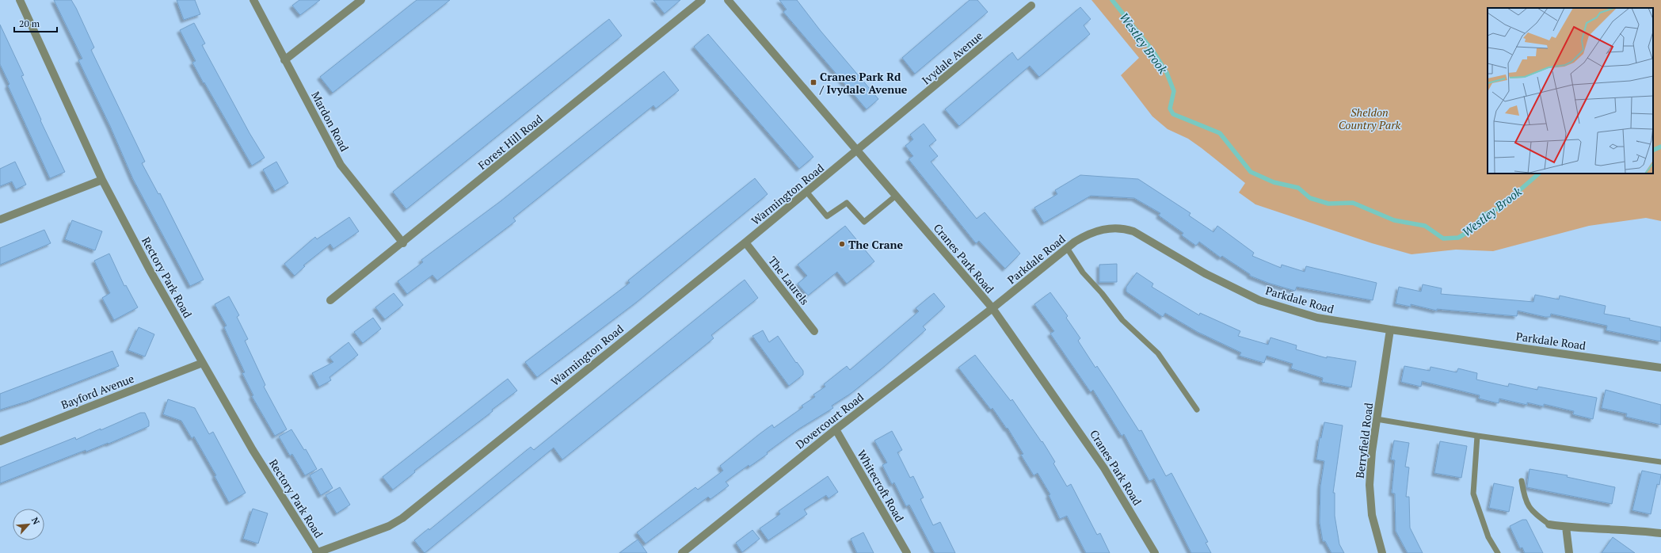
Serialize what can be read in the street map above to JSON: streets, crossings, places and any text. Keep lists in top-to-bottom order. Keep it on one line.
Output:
{"streets":{"street":["Ivydale Avenue","Mardon Road","Forest Hill Road","Warmington Road","Cranes Park Road","Parkdale Road","Rectory Park Road","The Laurels","Bayford Avenue","Dovercourt Road","Berryfield Road","Whitecroft Road"]},"crossings":[["Ivydale Avenue","Warmington Road"],["Ivydale Avenue","Cranes Park Road"],["Mardon Road","Forest Hill Road"],["Warmington Road","Cranes Park Road"],["Warmington Road","Rectory Park Road"],["Warmington Road","The Laurels"],["Cranes Park Road","Parkdale Road"],["Cranes Park Road","Dovercourt Road"],["Parkdale Road","Dovercourt Road"],["Parkdale Road","Berryfield Road"],["Rectory Park Road","Bayford Avenue"],["Dovercourt Road","Whitecroft Road"]],"water":["Westley Brook"],"parks":["Sheldon Country Park"],"places":{"transit":["Cranes Park Rd / Ivydale Avenue"],"other":["The Crane"]},"scale_bar":"20 m","north":"top right"}
